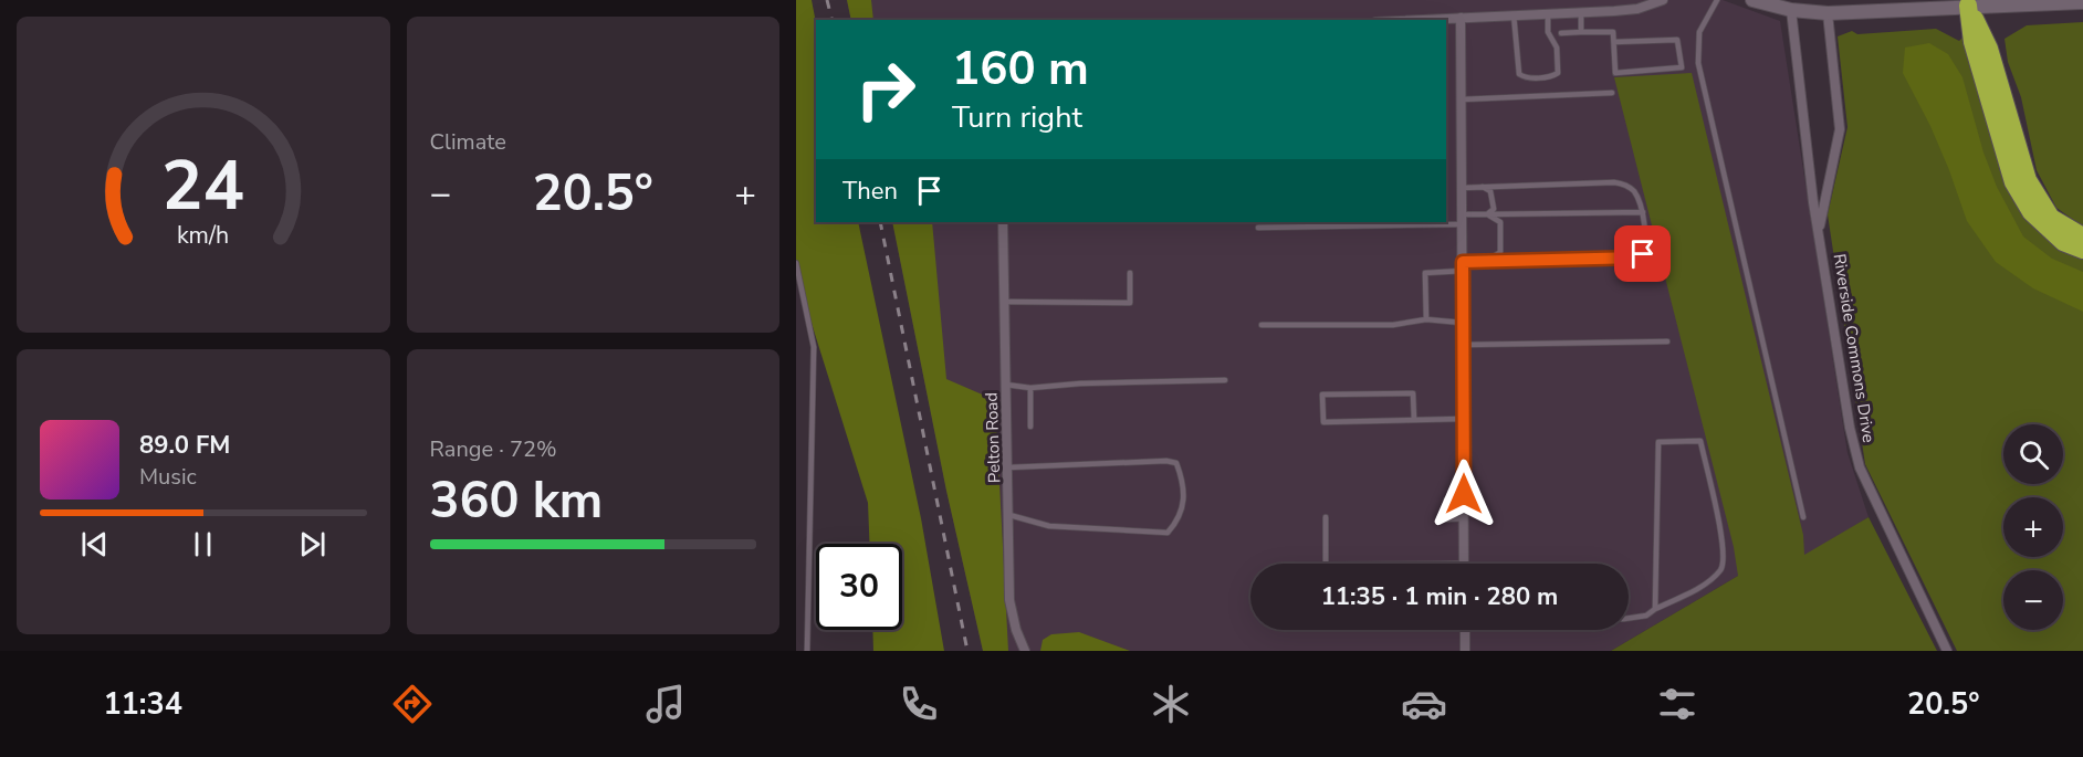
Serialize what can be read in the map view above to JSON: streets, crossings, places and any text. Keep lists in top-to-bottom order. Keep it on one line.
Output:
{"streets":{"street":["Riverside Commons Drive","Pelton Road"]},"page":{"tile":["Climate",["Range · 72%","360 km"]],"turn":["160 m","Turn right"],"then":"Then","heat":["−","20.5°","+"],"song":["89.0 FM","Music"],"map_buttons":["+","−"],"limit":"30","trip":"11:35 · 1 min · 280 m","tabs":["11:34","20.5°"],"gauge":["24","km/h"]}}
